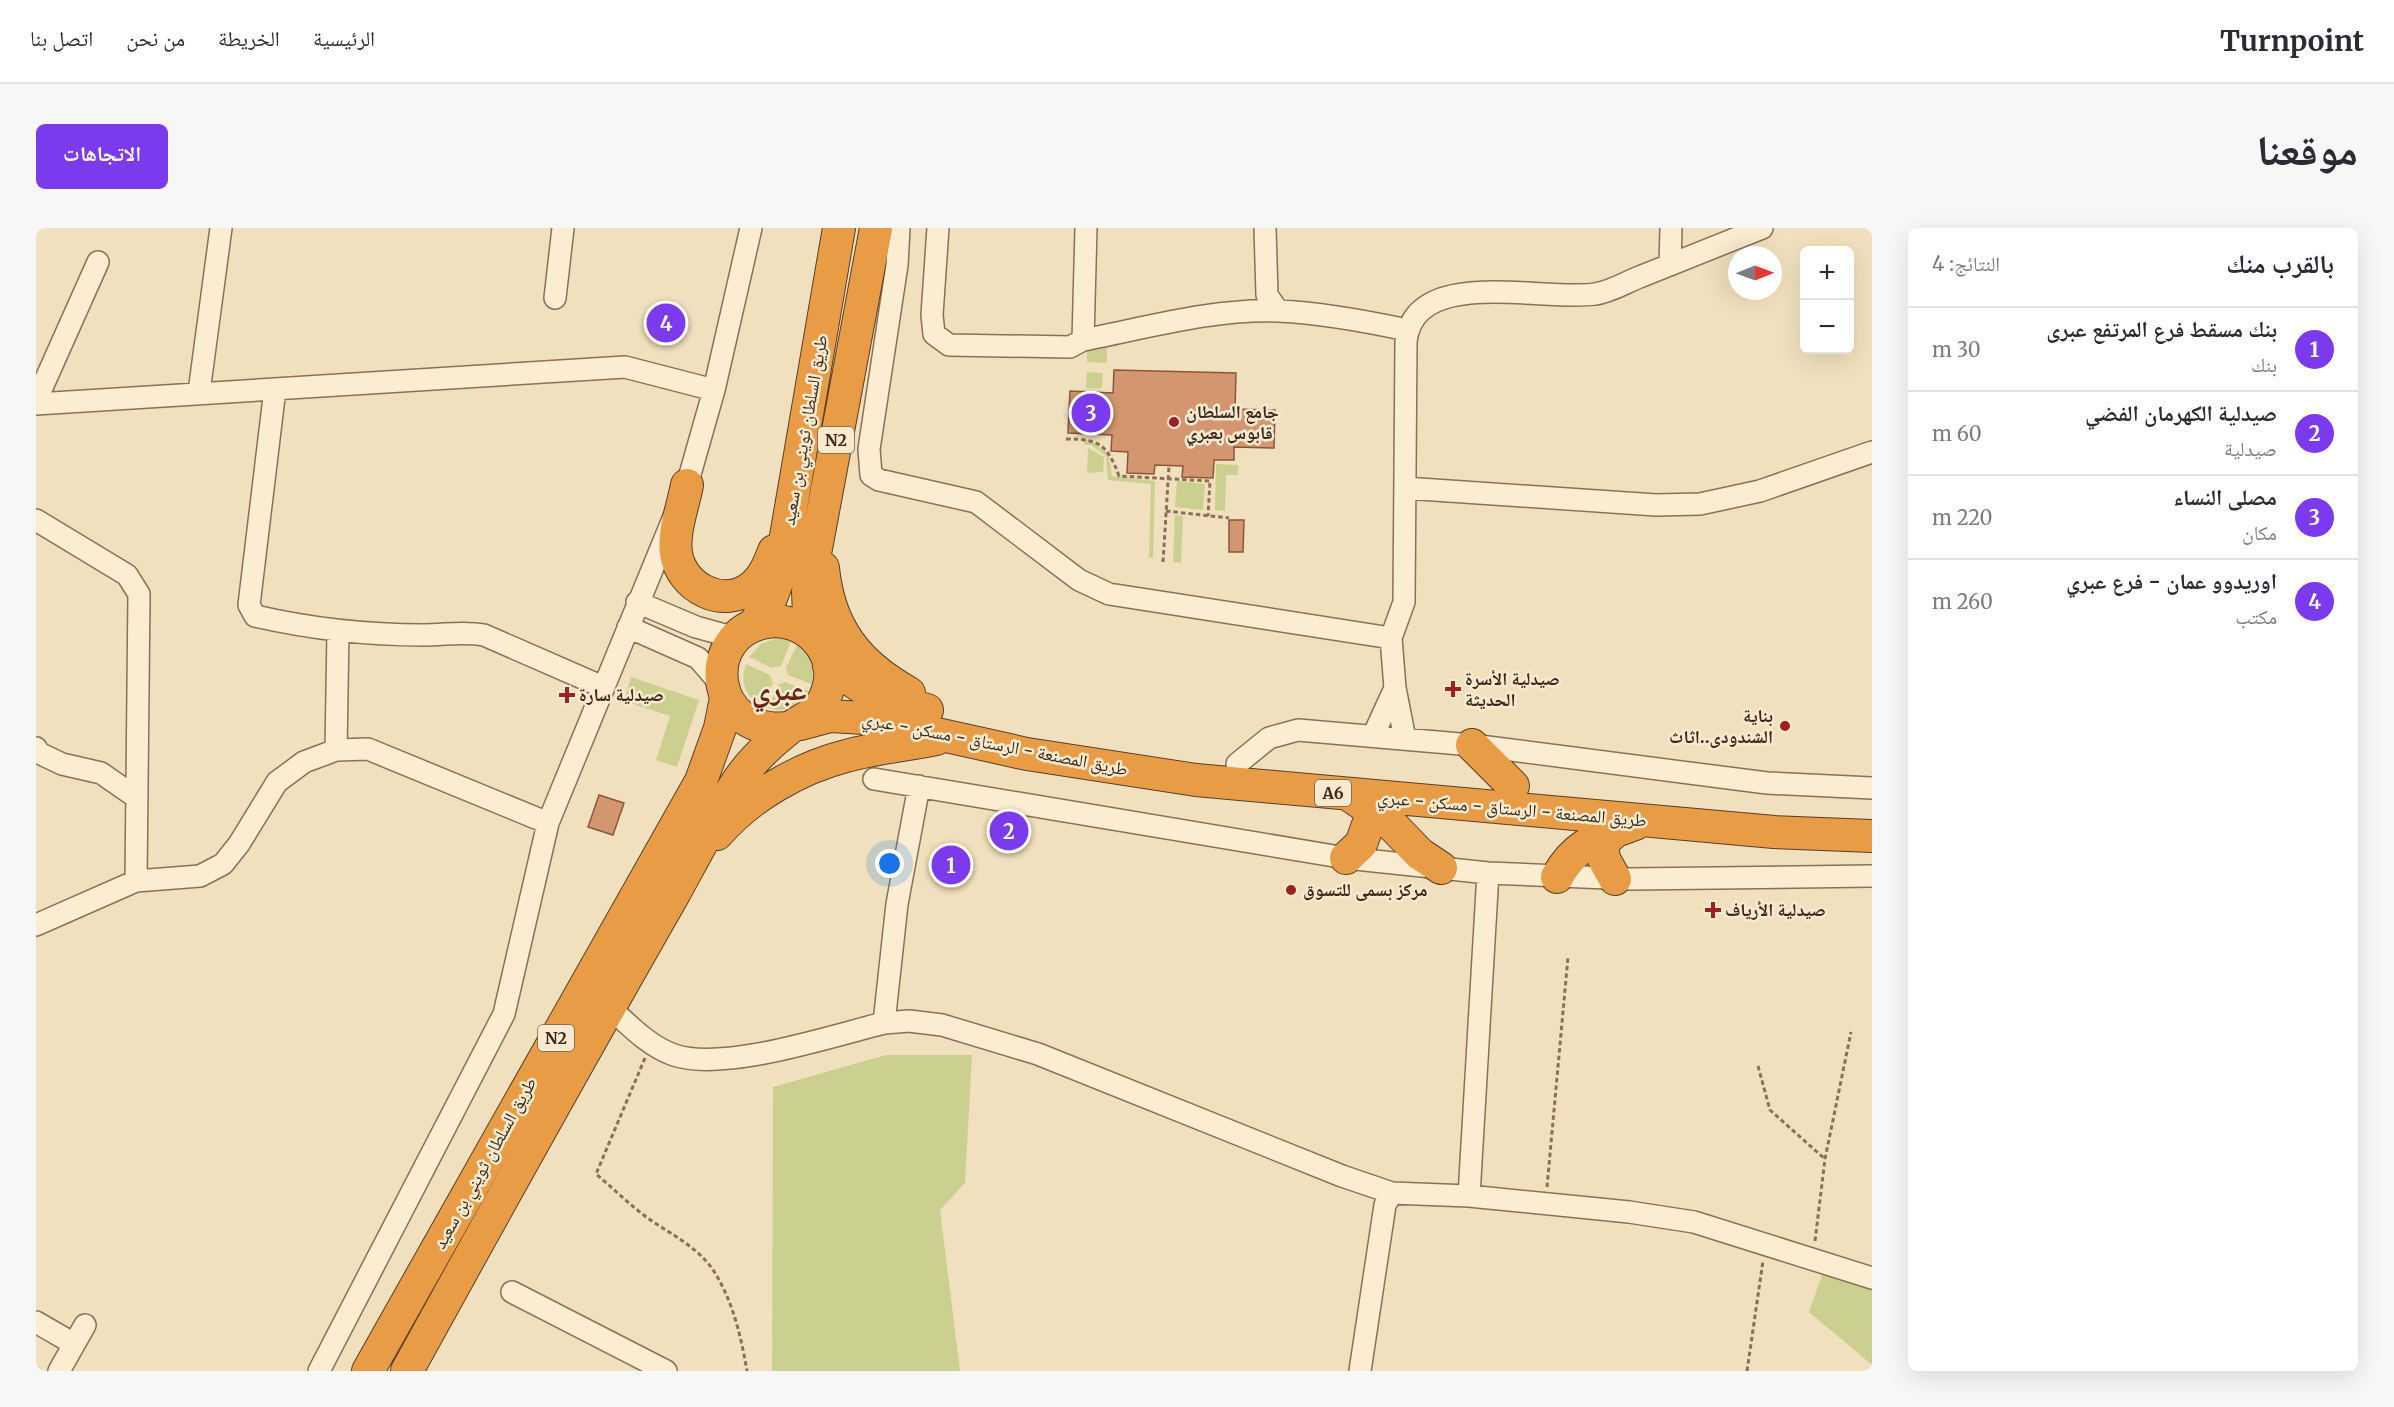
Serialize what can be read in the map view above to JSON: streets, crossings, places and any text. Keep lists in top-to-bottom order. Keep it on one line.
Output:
{"streets":{"highway":["طريق السلطان ثويني بن سعيد","N2","طريق المصنعة - الرستاق - مسكن - عبري","A6"]},"crossings":[["طريق السلطان ثويني بن سعيد","N2"],["طريق السلطان ثويني بن سعيد","طريق المصنعة - الرستاق - مسكن - عبري"],["N2","طريق المصنعة - الرستاق - مسكن - عبري"]],"districts":["عبري"],"places":{"other":["جامع السلطان قابوس بعبري","بناية الشندودى..اثاث","مركز بسمى للتسوق"],"health":["صيدلية الأسرة الحديثة","صيدلية سارة","صيدلية الأرياف"]},"north":"right","page":{"header":"Turnpoint","nav":["الرئيسية","الخريطة","من نحن","اتصل بنا"],"title":"موقعنا","buttons":"الاتجاهات","heading":["بالقرب منك","النتائج: 4"],"map_buttons":["+","−"],"pins":["4","3","2","1"],"list":[{"mark":"1","name":"بنك مسقط فرع المرتفع عبرى","note":"بنك","value":"30 m"},{"mark":"2","name":"صيدلية الكهرمان الفضي","note":"صيدلية","value":"60 m"},{"mark":"3","name":"مصلى النساء","note":"مكان","value":"220 m"},{"mark":"4","name":"اوريدوو عمان - فرع عبري","note":"مكتب","value":"260 m"}]}}
